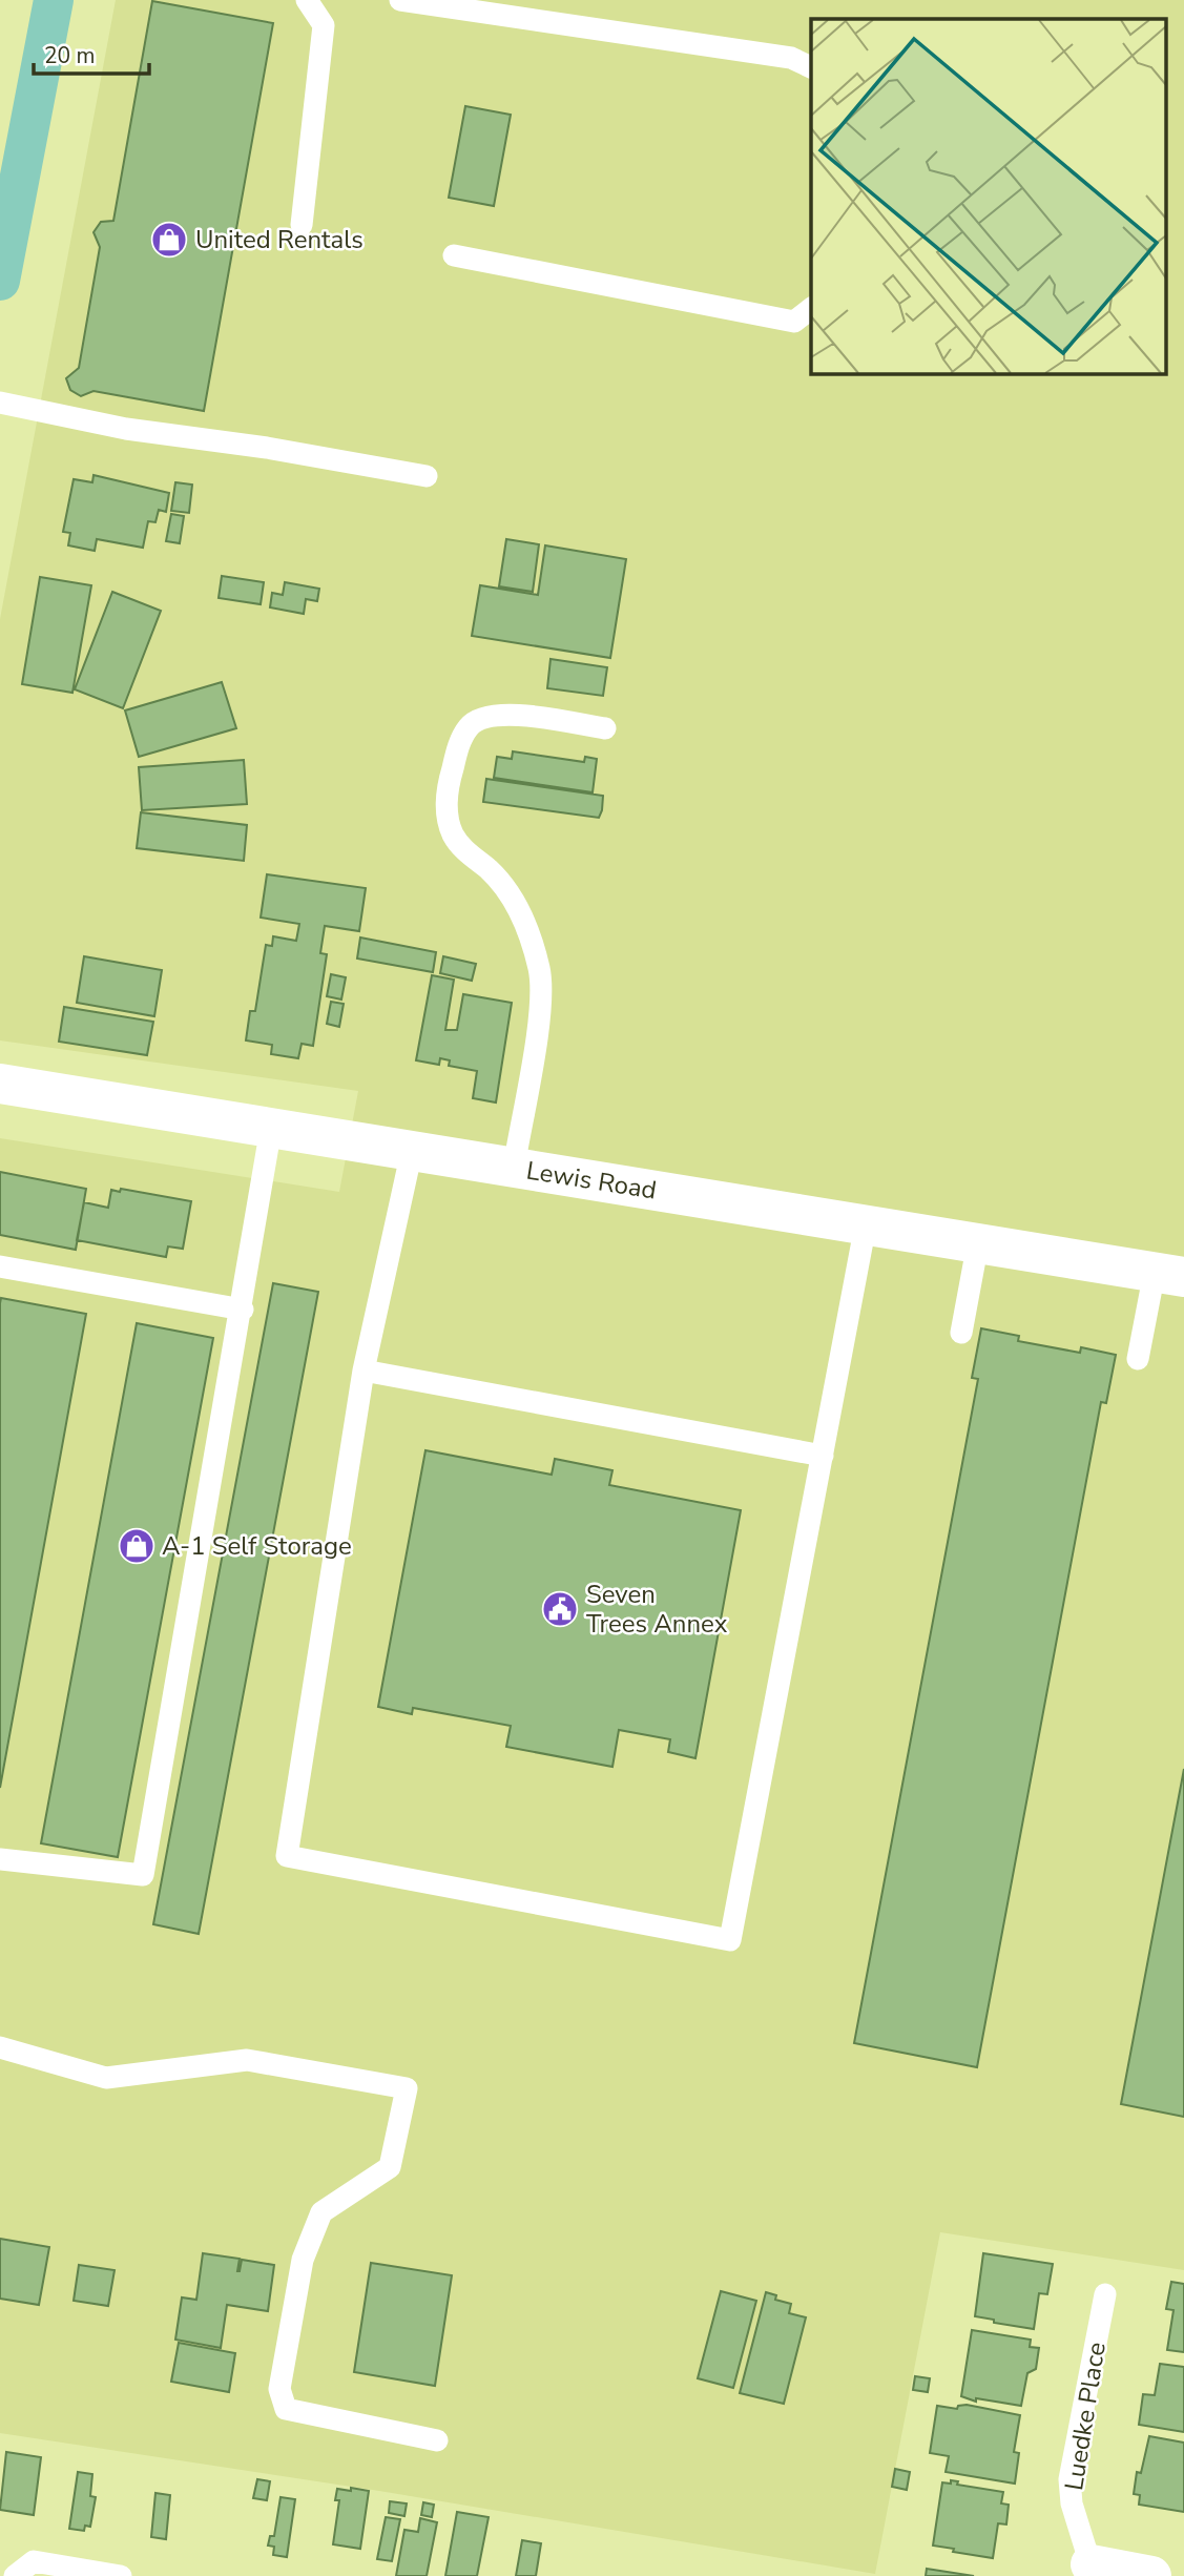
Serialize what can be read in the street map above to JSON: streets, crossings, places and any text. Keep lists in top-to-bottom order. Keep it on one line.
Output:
{"streets":{"street":["Lewis Road"],"lane":["Luedke Place"]},"places":{"shop":["United Rentals","A-1 Self Storage"],"public building":["Seven Trees Annex"]},"scale_bar":"20 m"}
